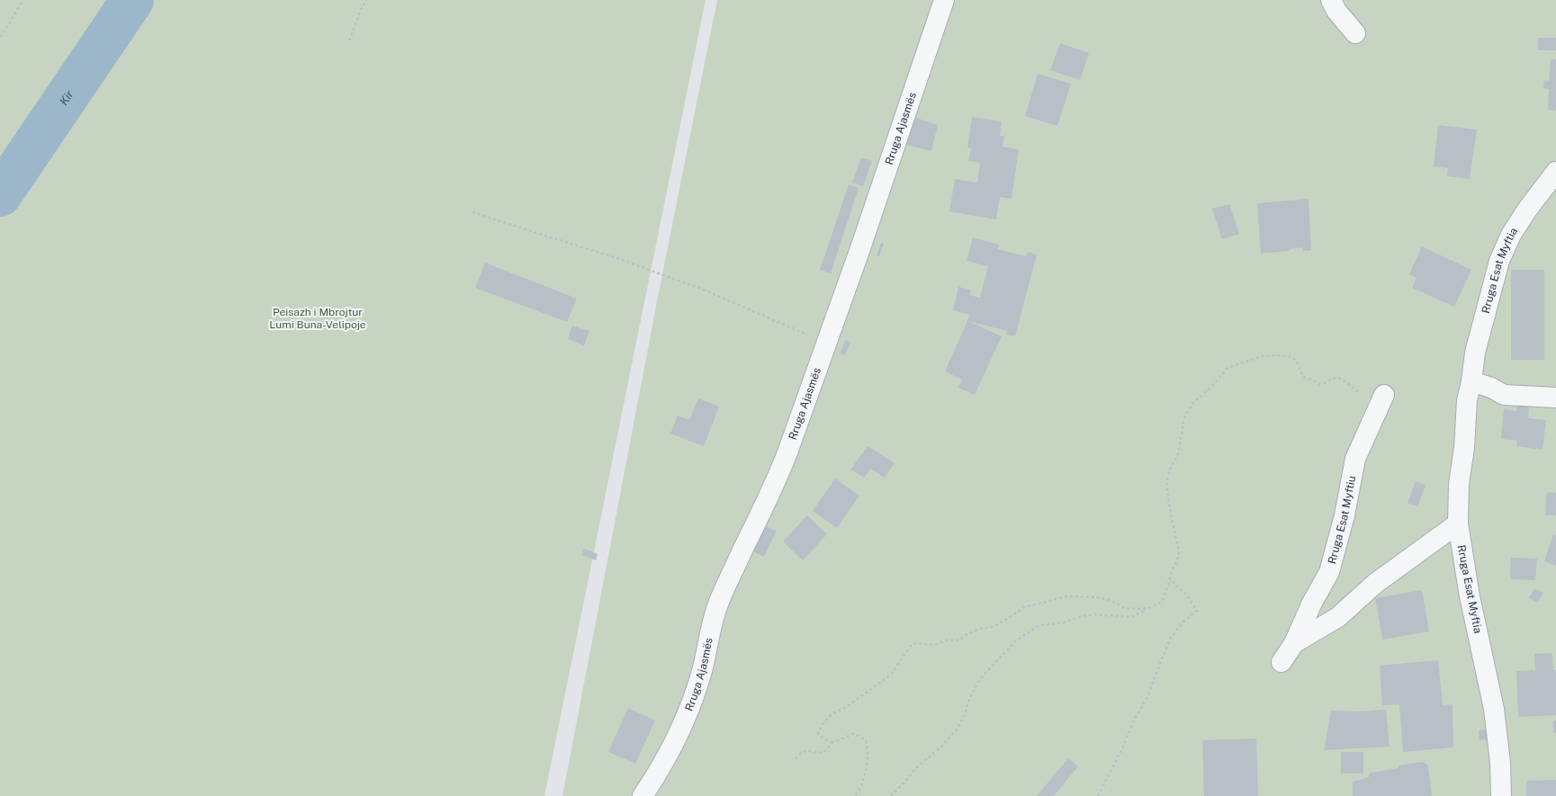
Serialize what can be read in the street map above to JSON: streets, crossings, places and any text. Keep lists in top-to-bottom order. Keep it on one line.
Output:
{"streets":{"street":["Rruga Ajasmës","Rruga Esat Myftia","Rruga Esat Myftiu"]},"water":["Kir"],"parks":["Peisazh i Mbrojtur Lumi Buna-Velipoje"]}
